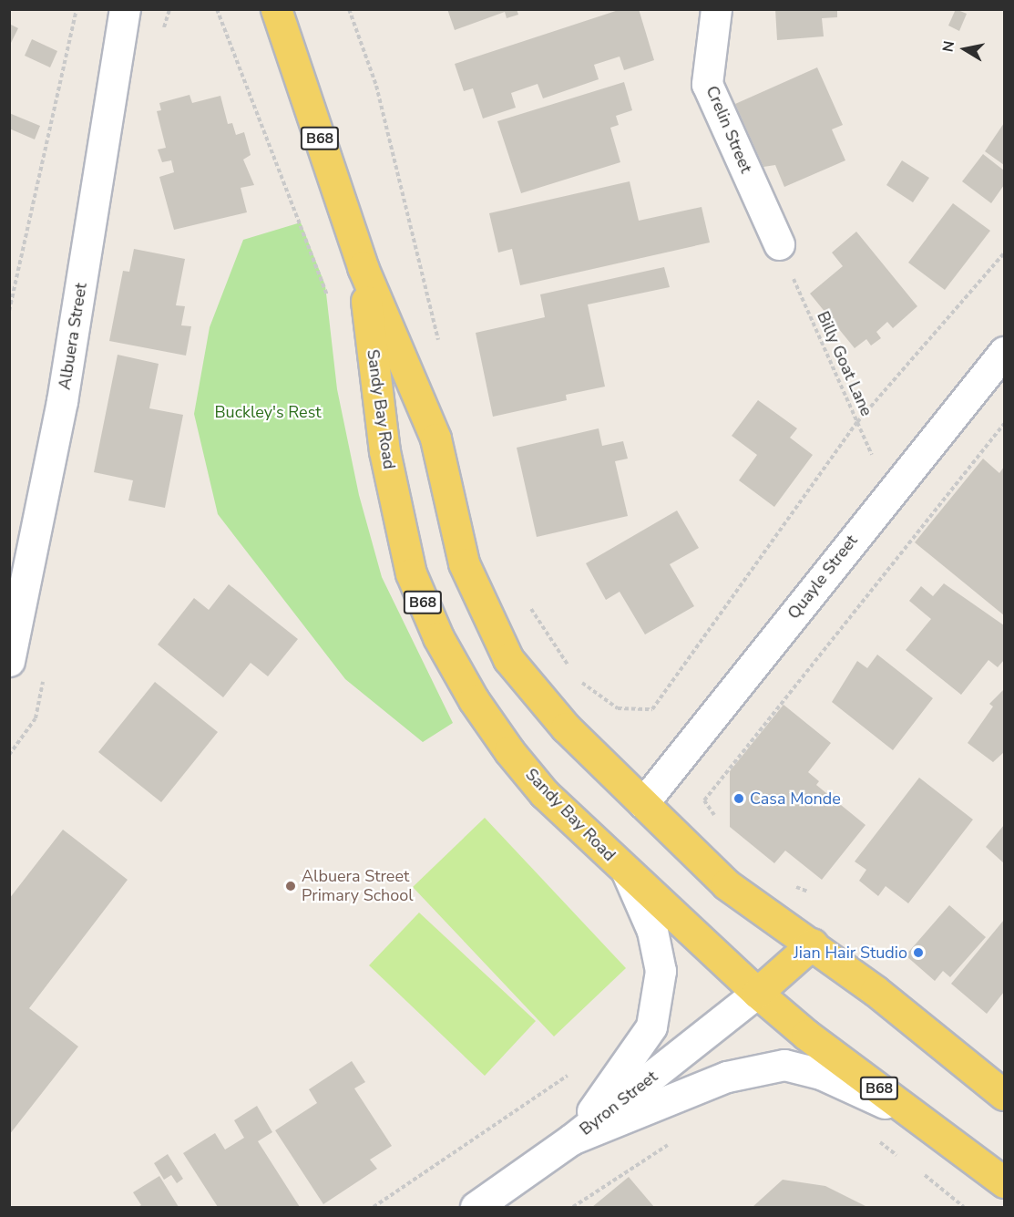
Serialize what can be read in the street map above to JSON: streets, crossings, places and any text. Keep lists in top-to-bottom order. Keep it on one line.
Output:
{"streets":{"main road":["B68","Sandy Bay Road"],"street":["Crelin Street","Albuera Street","Quayle Street","Byron Street"],"path":["Billy Goat Lane"]},"crossings":[["Crelin Street","Billy Goat Lane"],["Billy Goat Lane","Quayle Street"],["Sandy Bay Road","Quayle Street"],["Sandy Bay Road","Byron Street"]],"parks":["Buckley's Rest"],"places":["Casa Monde","Albuera Street Primary School","Jian Hair Studio"],"north":"left"}
